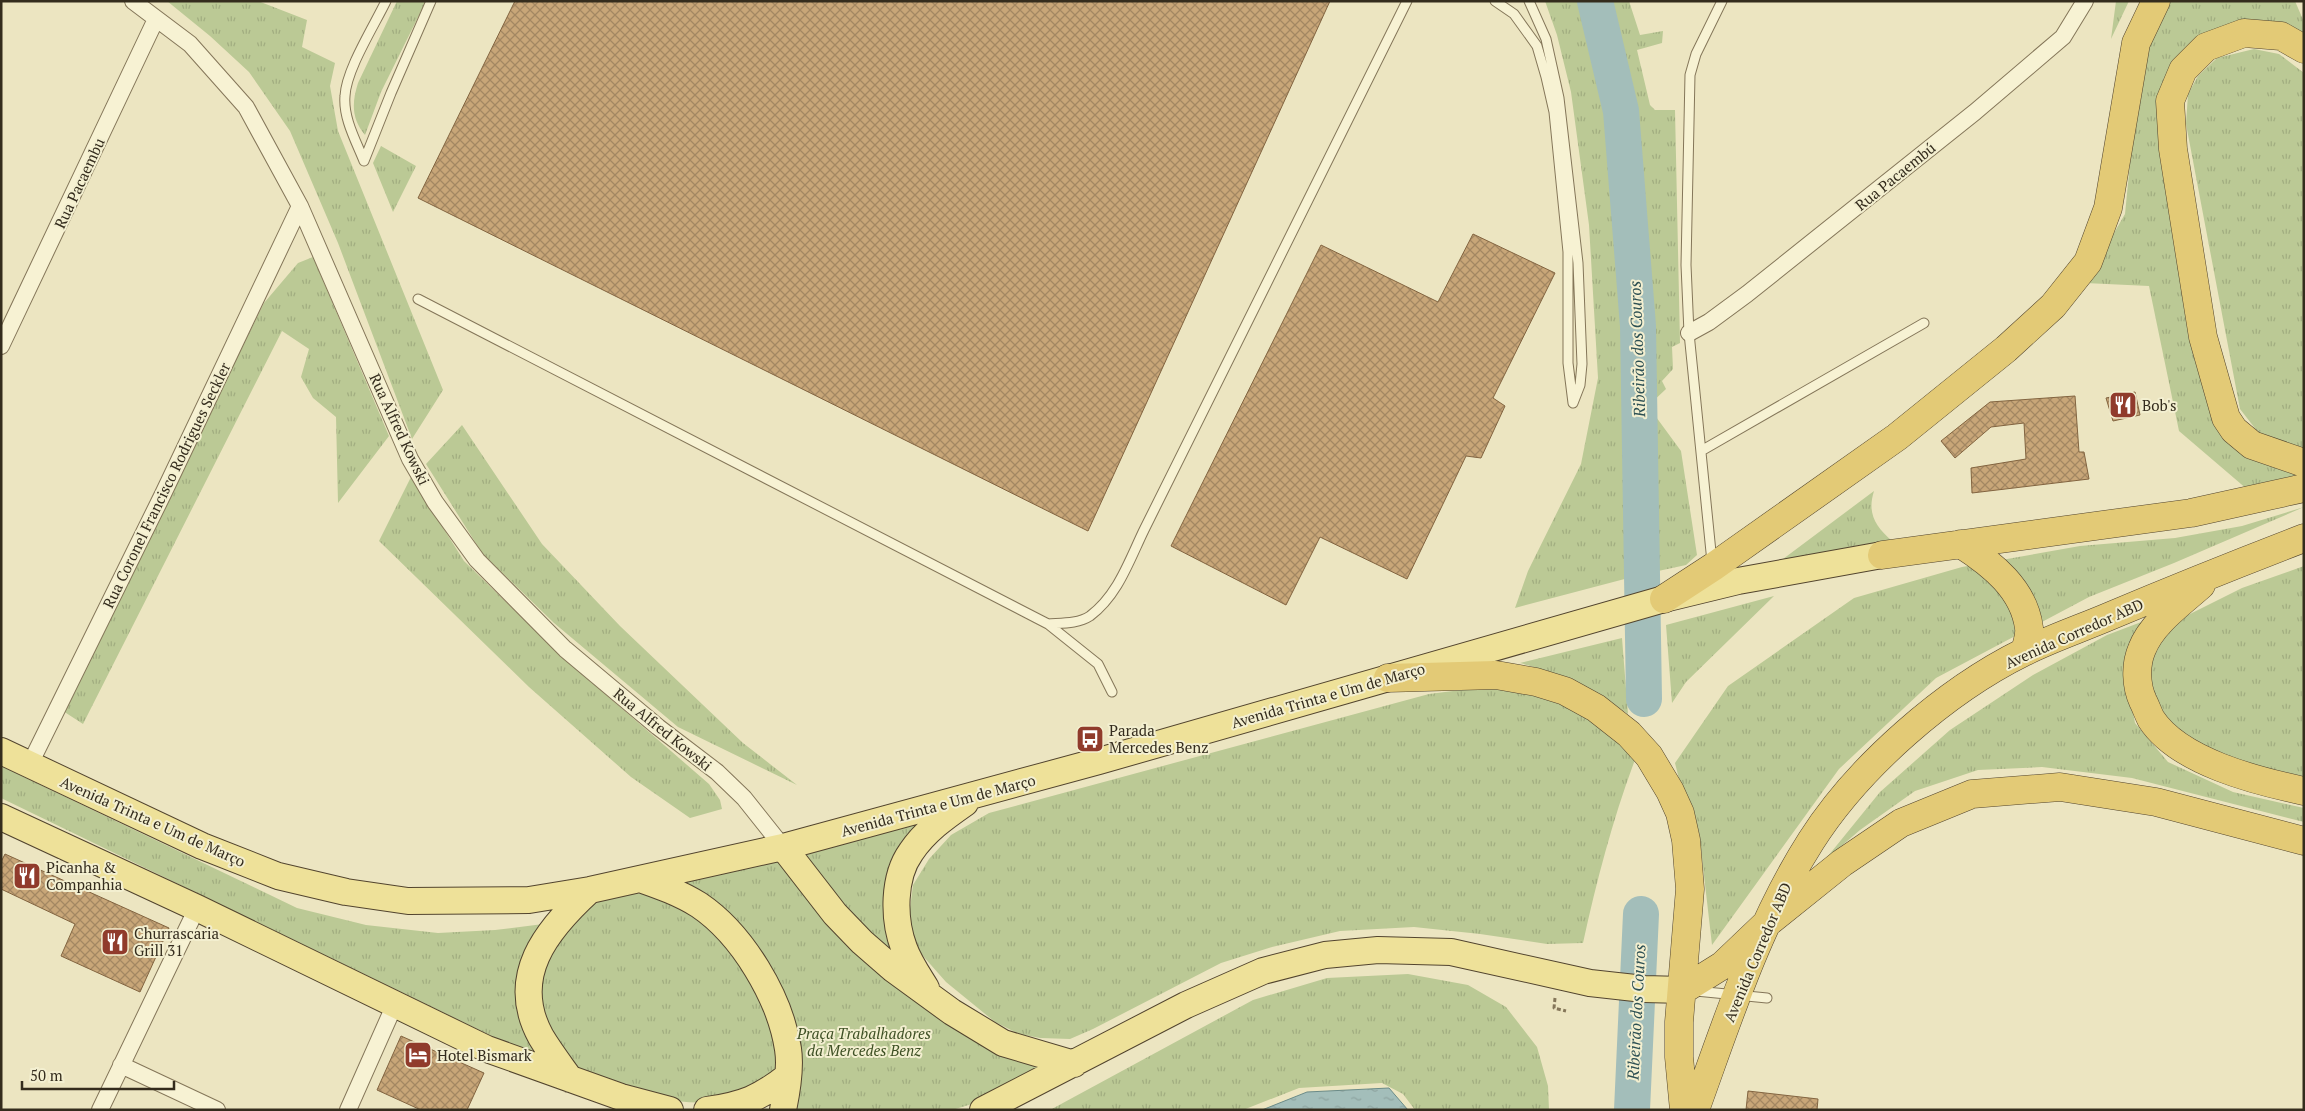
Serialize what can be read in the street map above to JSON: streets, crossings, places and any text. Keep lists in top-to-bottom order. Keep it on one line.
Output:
{"streets":{"highway":["Avenida Corredor ABD"],"main road":["Avenida Trinta e Um de Março"],"street":["Rua Pacaembú","Rua Pacaembu","Rua Alfred Kowski","Rua Coronel Francisco Rodrigues Seckler"]},"crossings":[["Rua Pacaembu","Rua Alfred Kowski"],["Rua Alfred Kowski","Rua Coronel Francisco Rodrigues Seckler"],["Rua Alfred Kowski","Avenida Trinta e Um de Março"],["Rua Coronel Francisco Rodrigues Seckler","Avenida Trinta e Um de Março"]],"water":["Ribeirão dos Couros"],"parks":["Praça Trabalhadores da Mercedes Benz"],"places":{"restaurant":["Bob's","Picanha & Companhia","Churrascaria Grill 31"],"bus stop":["Parada Mercedes Benz"],"hotel":["Hotel Bismark"]},"scale_bar":"50 m"}
